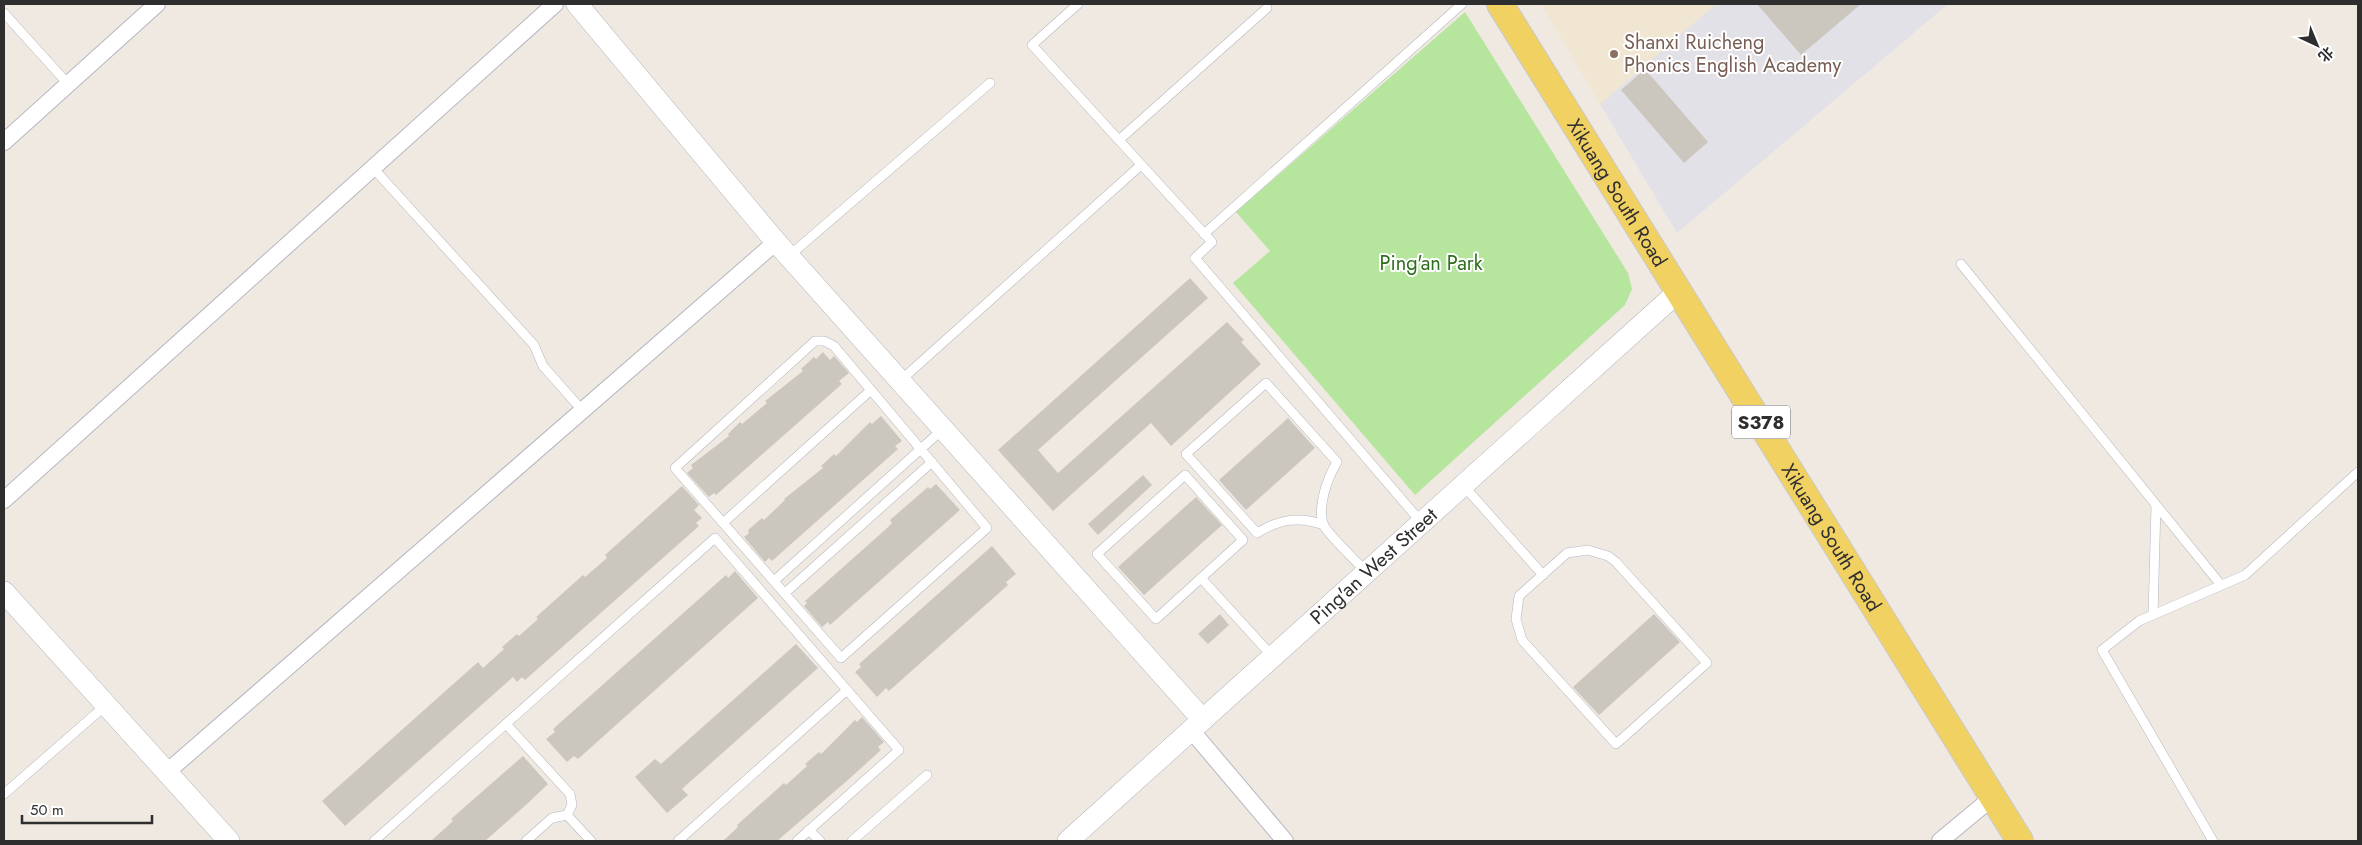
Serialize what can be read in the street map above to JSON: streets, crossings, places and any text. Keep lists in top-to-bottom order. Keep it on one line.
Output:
{"streets":{"main road":["Xikuang South Road","S378"],"street":["Ping'an West Street"]},"crossings":[["Xikuang South Road","Ping'an West Street"]],"parks":["Ping'an Park"],"places":["Shanxi Ruicheng Phonics English Academy"],"scale_bar":"50 m","north":"bottom right"}
